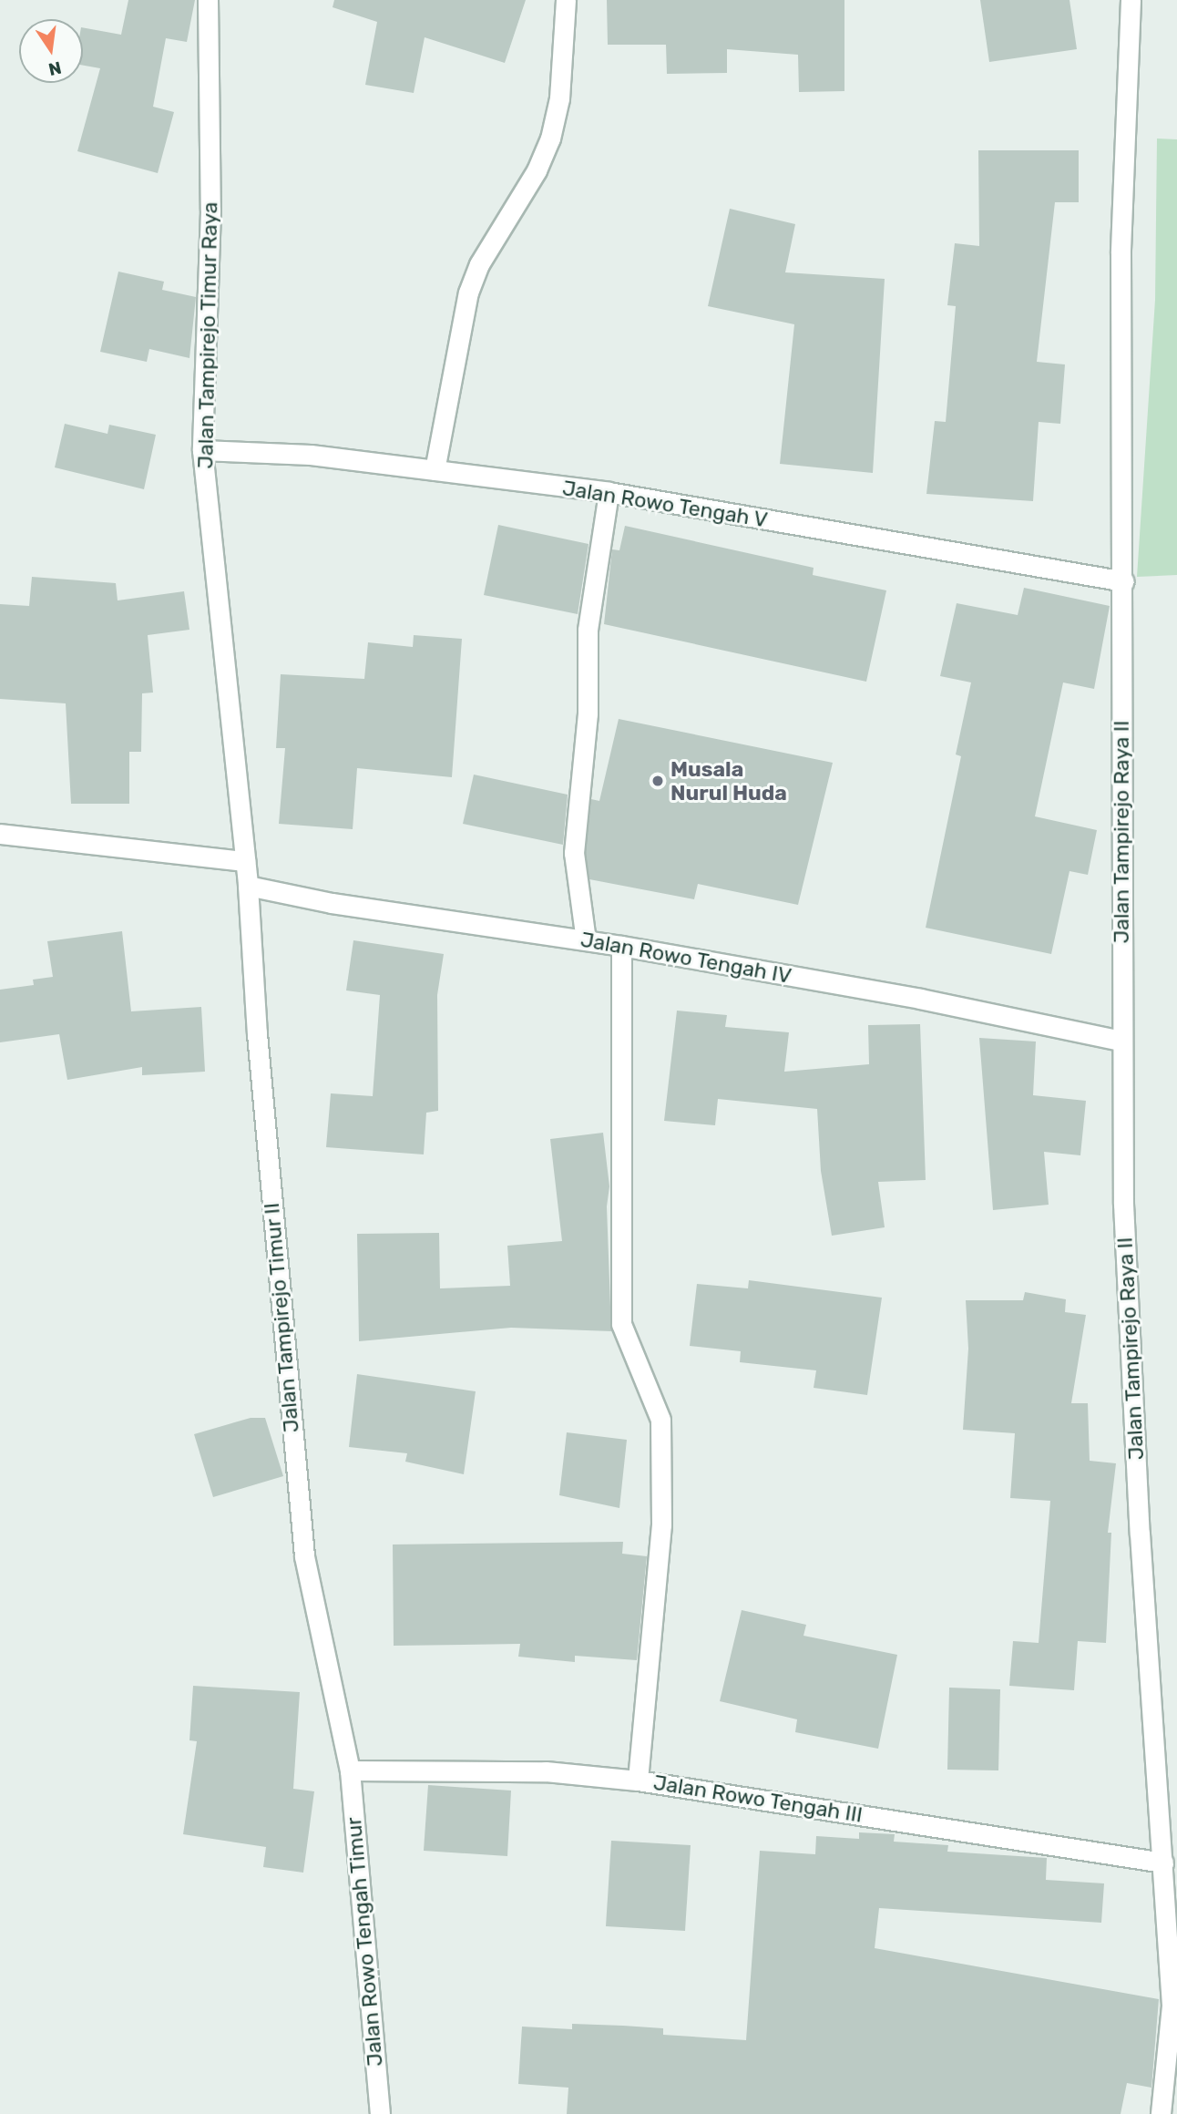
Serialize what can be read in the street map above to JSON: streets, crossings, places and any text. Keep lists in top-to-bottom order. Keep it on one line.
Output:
{"streets":{"street":["Jalan Tampirejo Timur Raya","Jalan Rowo Tengah V","Jalan Tampirejo Raya II","Jalan Rowo Tengah IV","Jalan Tampirejo Timur II","Jalan Rowo Tengah III","Jalan Rowo Tengah Timur"]},"crossings":[["Jalan Tampirejo Timur Raya","Jalan Rowo Tengah V"],["Jalan Tampirejo Timur Raya","Jalan Tampirejo Timur II"],["Jalan Rowo Tengah V","Jalan Tampirejo Raya II"],["Jalan Tampirejo Raya II","Jalan Rowo Tengah IV"],["Jalan Tampirejo Raya II","Jalan Rowo Tengah III"],["Jalan Rowo Tengah IV","Jalan Tampirejo Timur II"],["Jalan Tampirejo Timur II","Jalan Rowo Tengah III"],["Jalan Tampirejo Timur II","Jalan Rowo Tengah Timur"],["Jalan Rowo Tengah III","Jalan Rowo Tengah Timur"]],"places":["Musala Nurul Huda"],"north":"bottom"}
